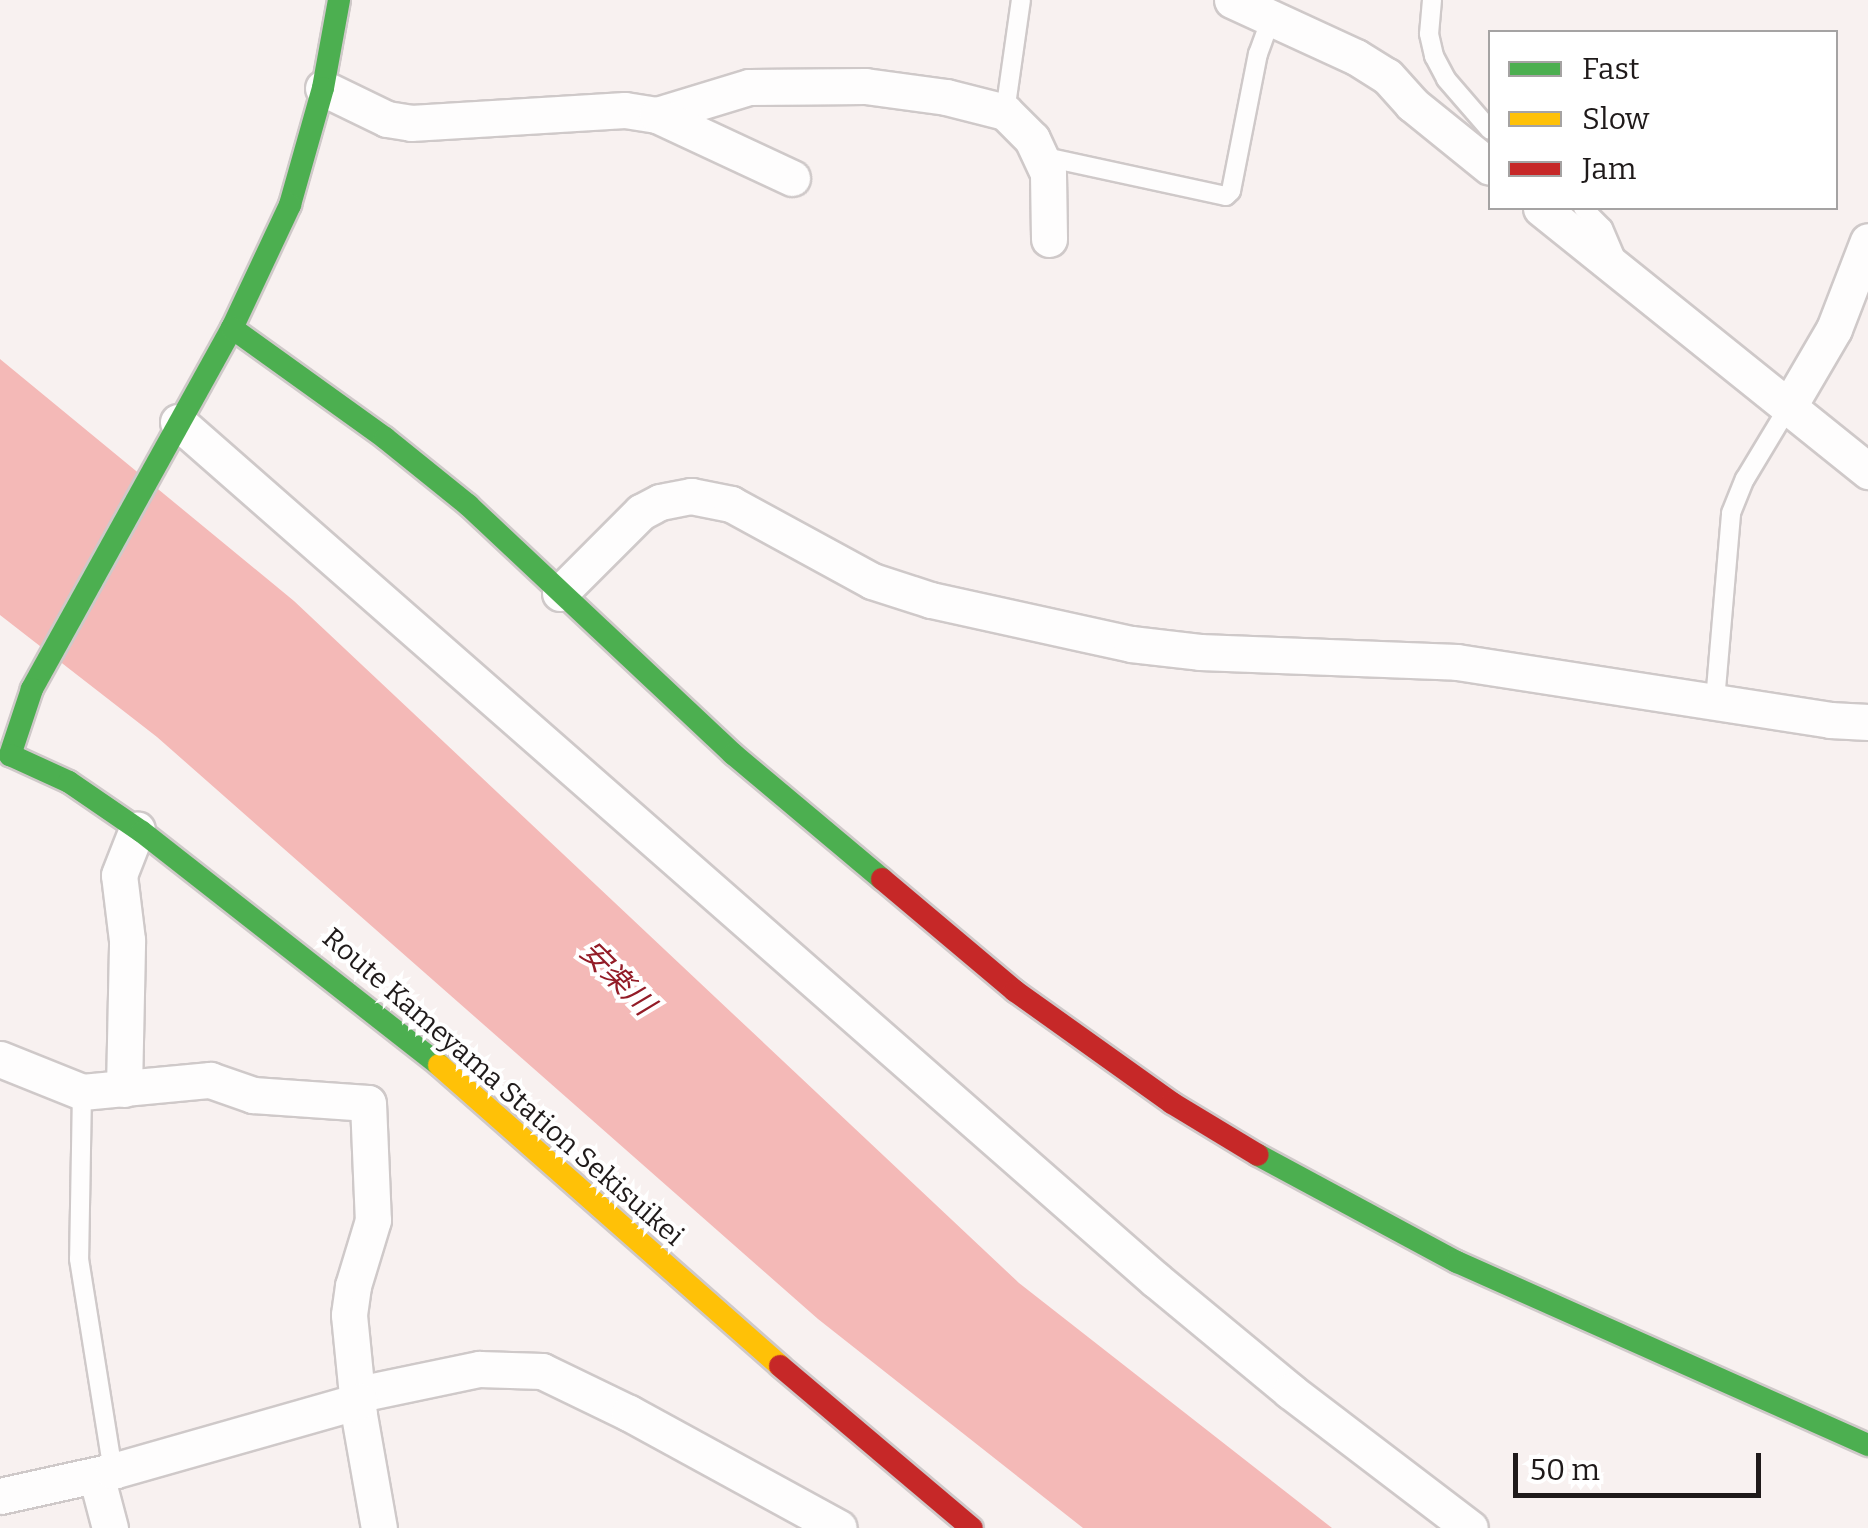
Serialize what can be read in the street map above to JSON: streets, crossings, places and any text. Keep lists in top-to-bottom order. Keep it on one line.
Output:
{"streets":{"main road":["Route Kameyama Station Sekisuikei"]},"water":["安楽川"],"legend":["Fast","Slow","Jam"],"scale_bar":"50 m"}
